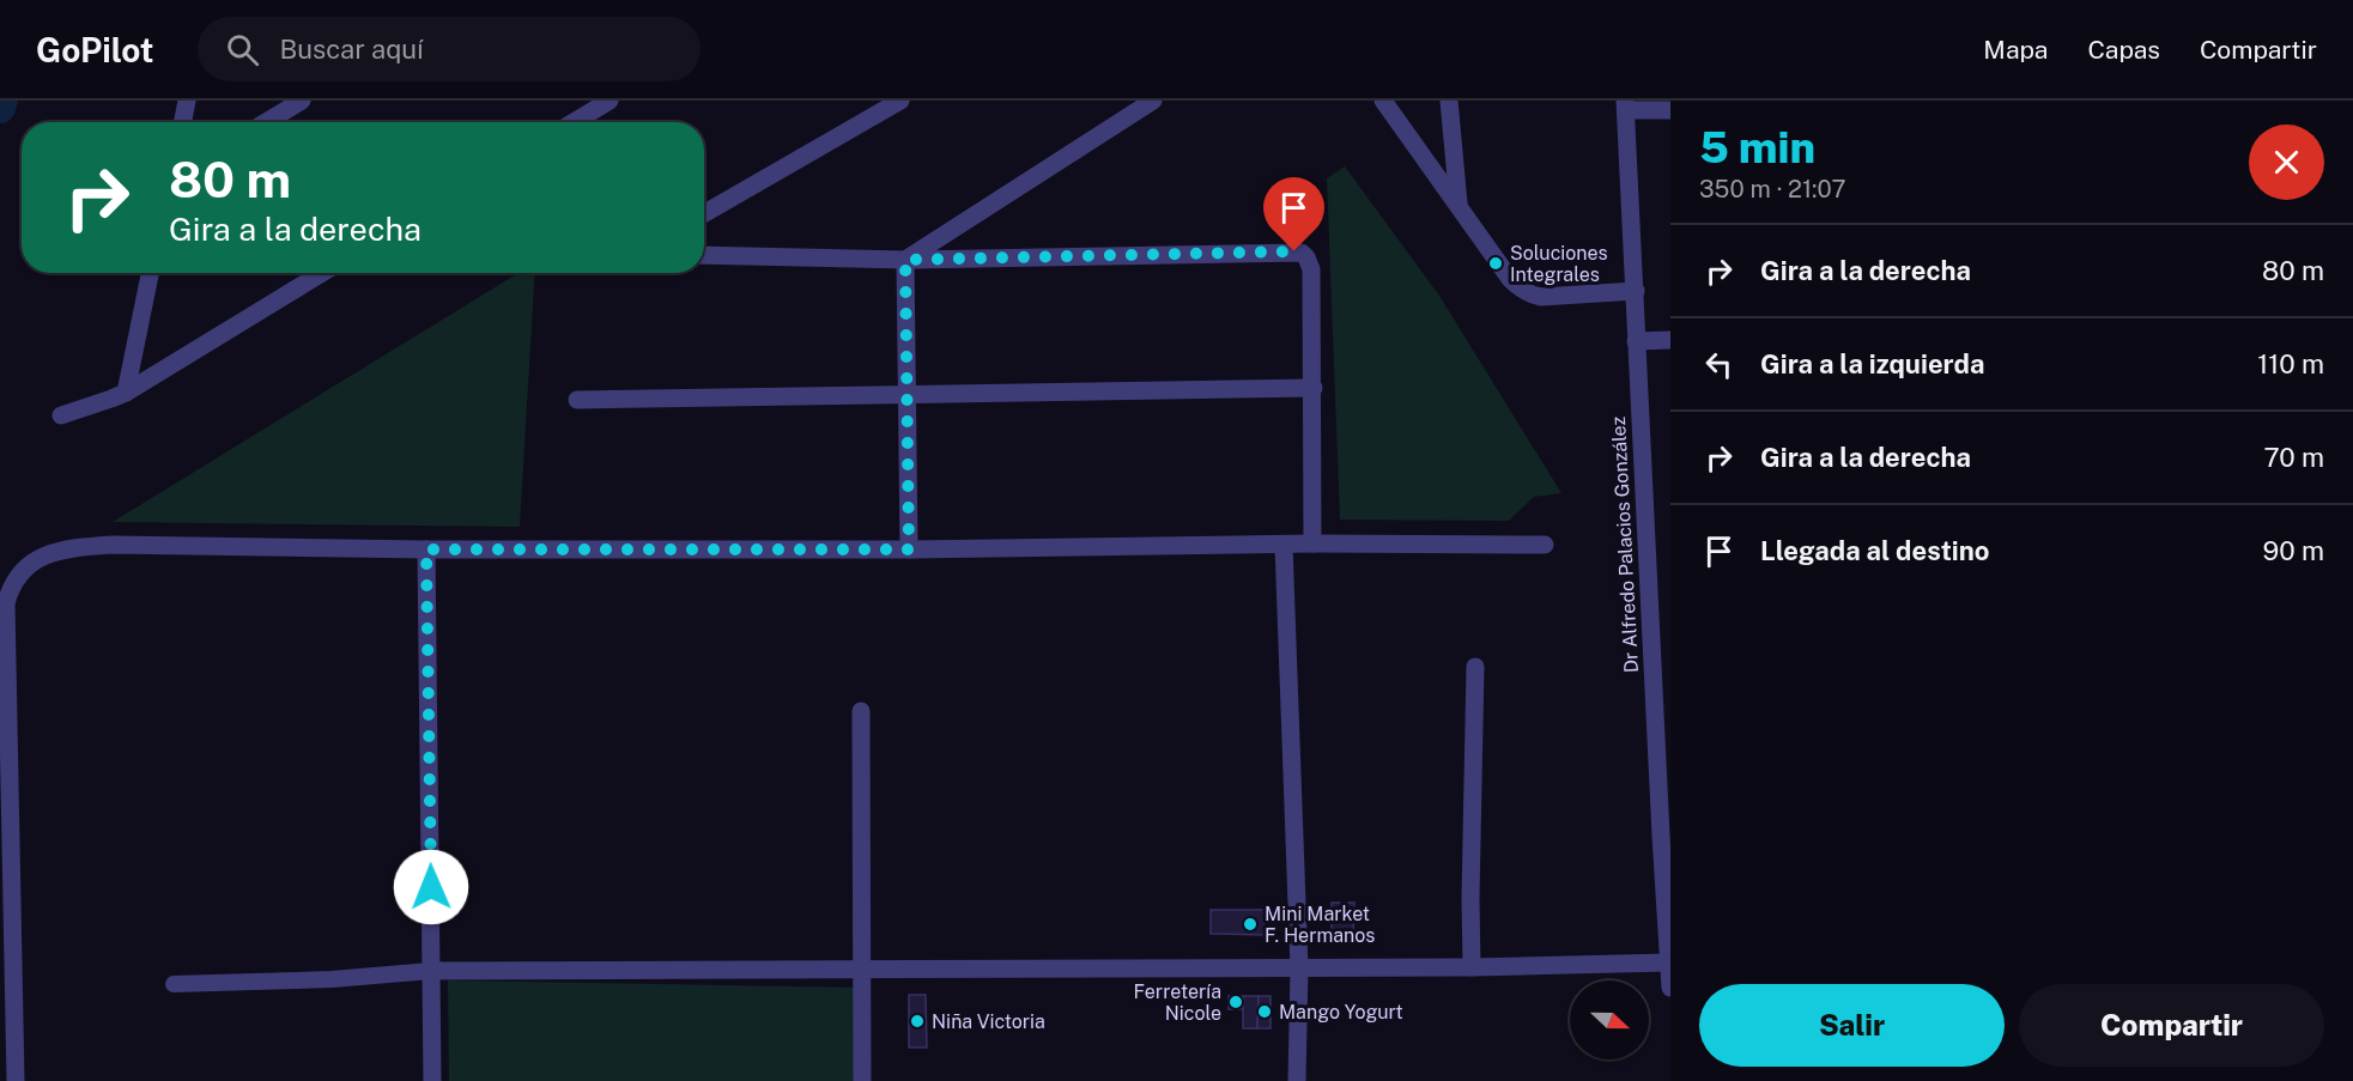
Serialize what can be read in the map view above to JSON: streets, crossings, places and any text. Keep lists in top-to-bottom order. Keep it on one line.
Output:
{"streets":{"street":["Dr Alfredo Palacios González"]},"places":["Soluciones Integrales","Mini Market F. Hermanos","Ferretería Nicole","Mango Yogurt","Niña Victoria"],"north":"right","page":{"header":"GoPilot","search":"Buscar aquí","nav":["Mapa","Capas","Compartir"],"heading":["5 min","350 m · 21:07"],"turn":["80 m","Gira a la derecha"],"list":[{"name":"Gira a la derecha","value":"80 m"},{"name":"Gira a la izquierda","value":"110 m"},{"name":"Gira a la derecha","value":"70 m"},{"name":"Llegada al destino","value":"90 m"}],"buttons":["Salir","Compartir"]}}
